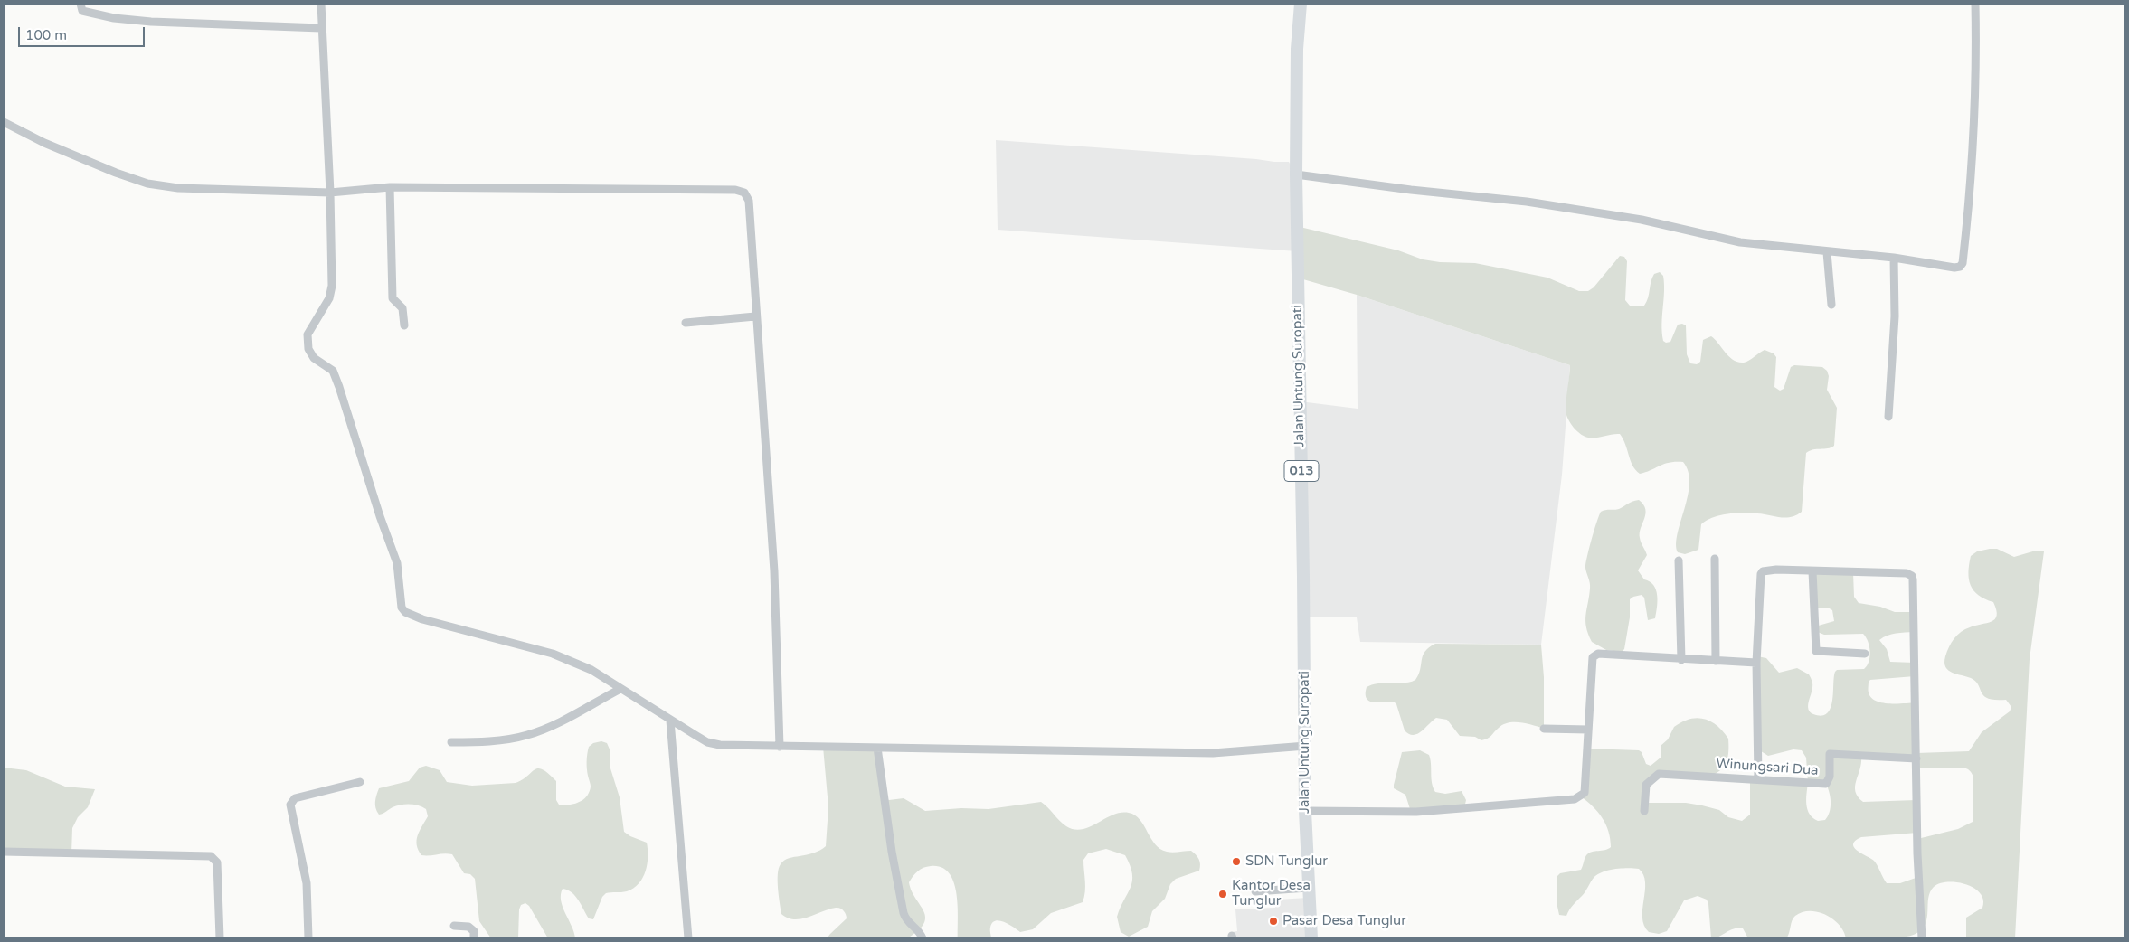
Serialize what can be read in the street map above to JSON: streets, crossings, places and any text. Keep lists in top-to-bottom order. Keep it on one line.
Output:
{"streets":{"main road":["Jalan Untung Suropati","013"],"street":["Winungsari Dua"]},"places":["SDN Tunglur","Kantor Desa Tunglur","Pasar Desa Tunglur"],"scale_bar":"100 m"}
